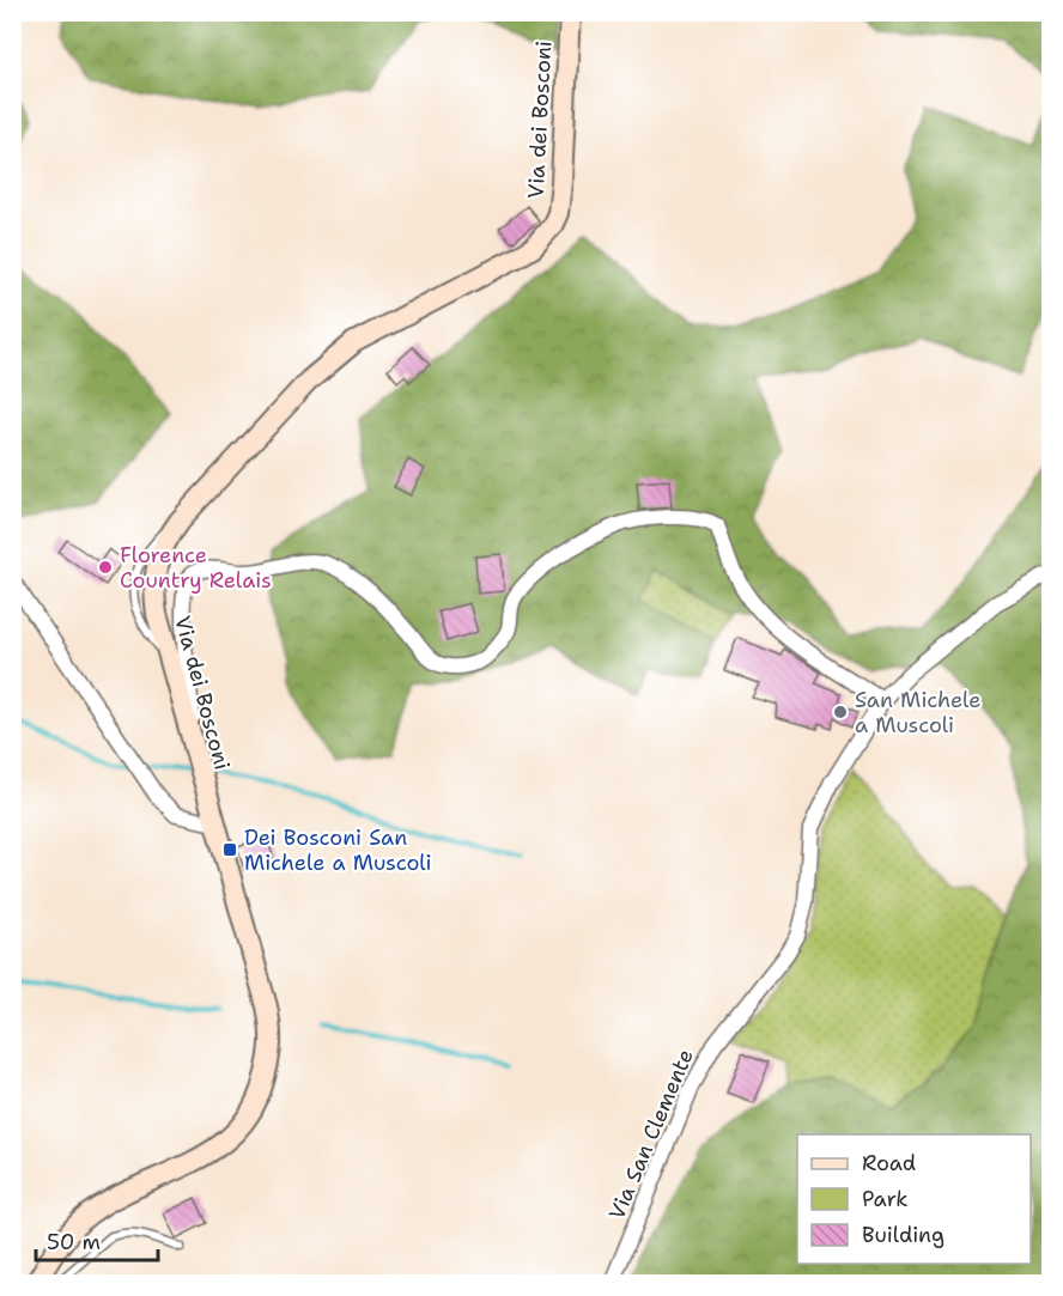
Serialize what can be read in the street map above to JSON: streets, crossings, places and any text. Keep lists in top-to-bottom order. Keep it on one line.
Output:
{"streets":{"main road":["Via dei Bosconi"],"street":["Via San Clemente"]},"places":{"other":["Florence Country Relais","San Michele a Muscoli"],"transit":["Dei Bosconi San Michele a Muscoli"]},"legend":["Road","Park","Building"],"scale_bar":"50 m"}
